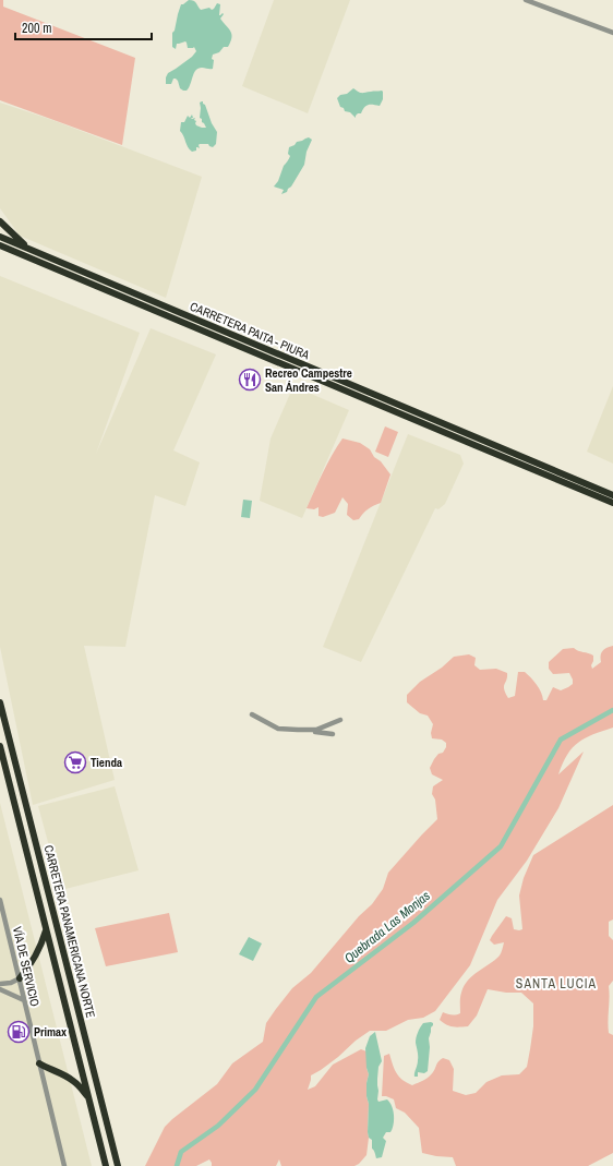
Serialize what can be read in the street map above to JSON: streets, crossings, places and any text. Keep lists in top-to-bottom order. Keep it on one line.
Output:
{"streets":{"highway":["CARRETERA PAITA - PIURA","CARRETERA PANAMERICANA NORTE"],"street":["VÍA DE SERVICIO"]},"districts":["SANTA LUCIA"],"water":["Quebrada Las Monjas"],"places":{"restaurant":["Recreo Campestre San Ándres"],"supermarket":["Tienda"],"fuel station":["Primax"]},"scale_bar":"200 m"}
